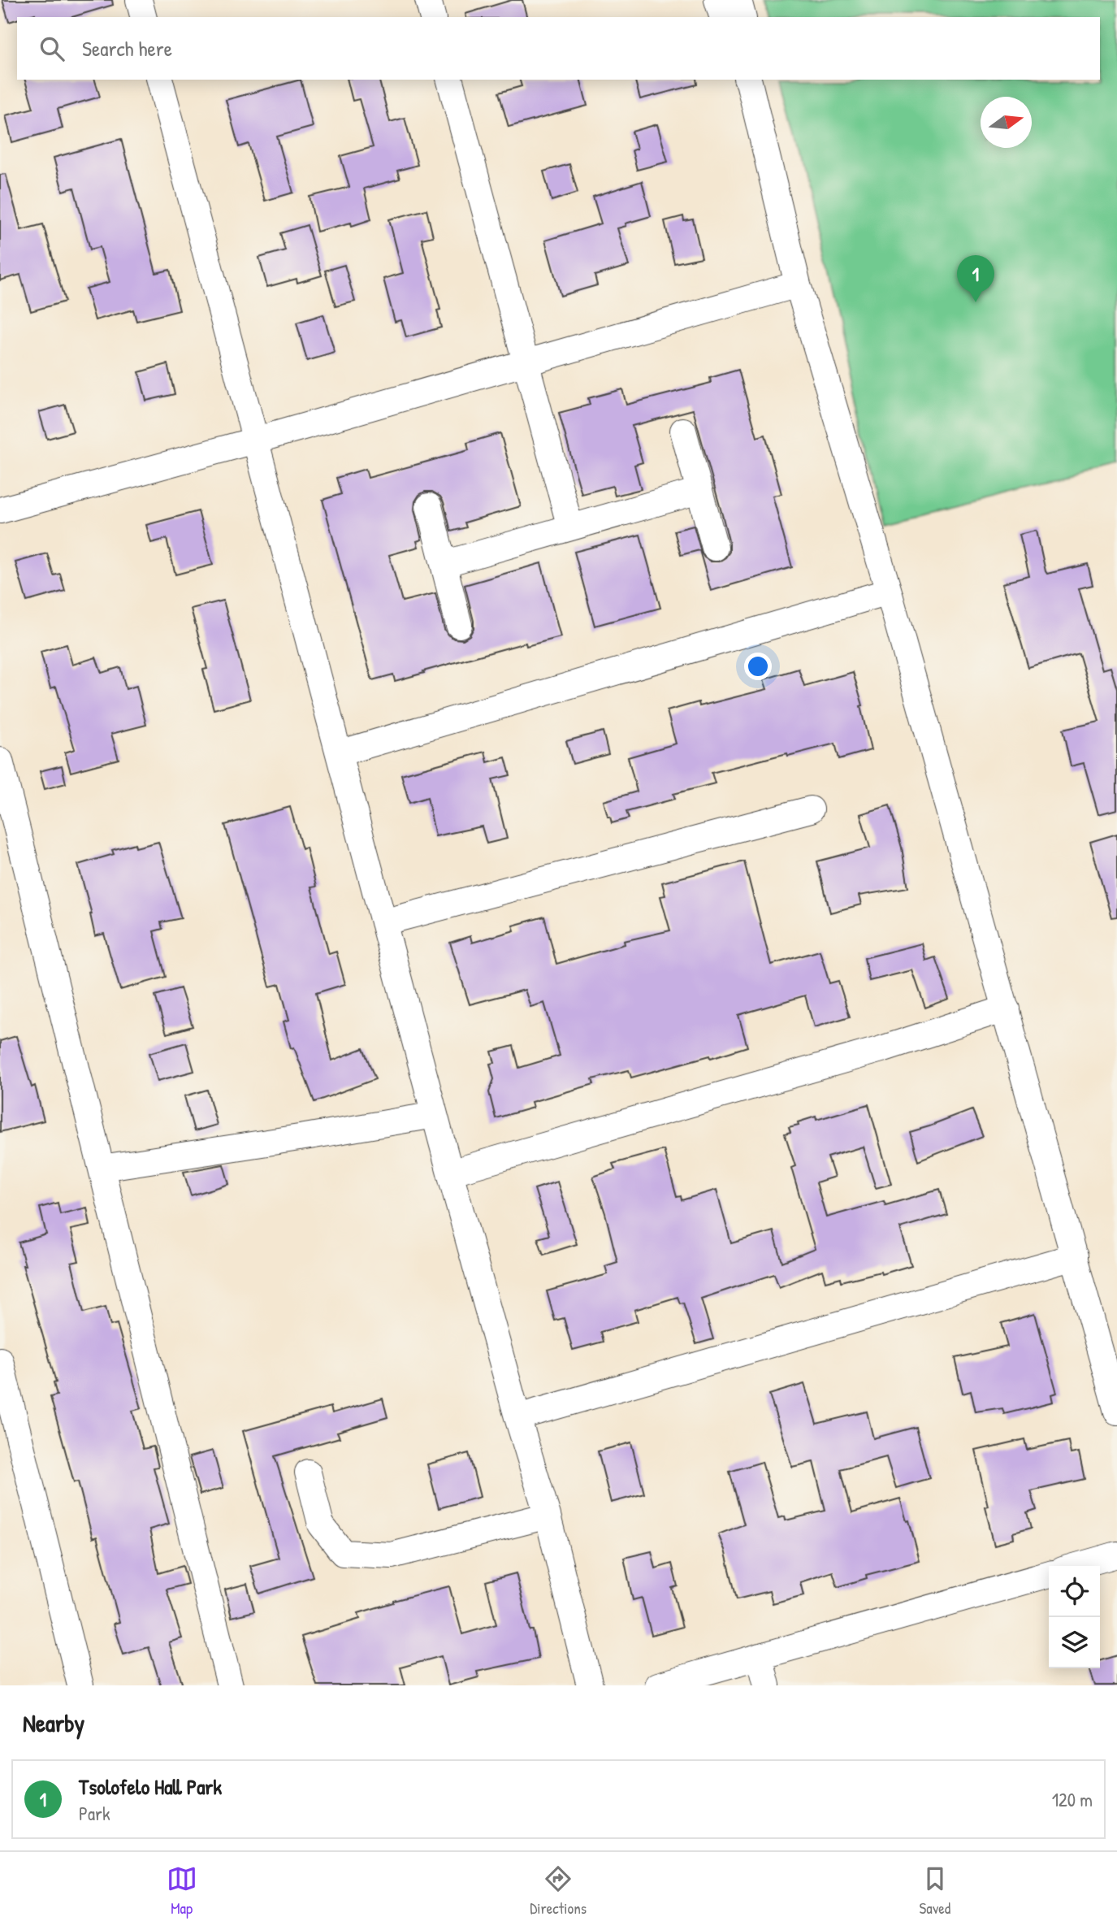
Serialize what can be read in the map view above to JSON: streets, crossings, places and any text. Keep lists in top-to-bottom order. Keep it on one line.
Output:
{"north":"right","page":{"search":"Search here","pins":"1","heading":"Nearby","list":[{"mark":"1","name":"Tsolofelo Hall Park","note":"Park","value":"120 m"}],"nav":["Map","Directions","Saved"]}}
